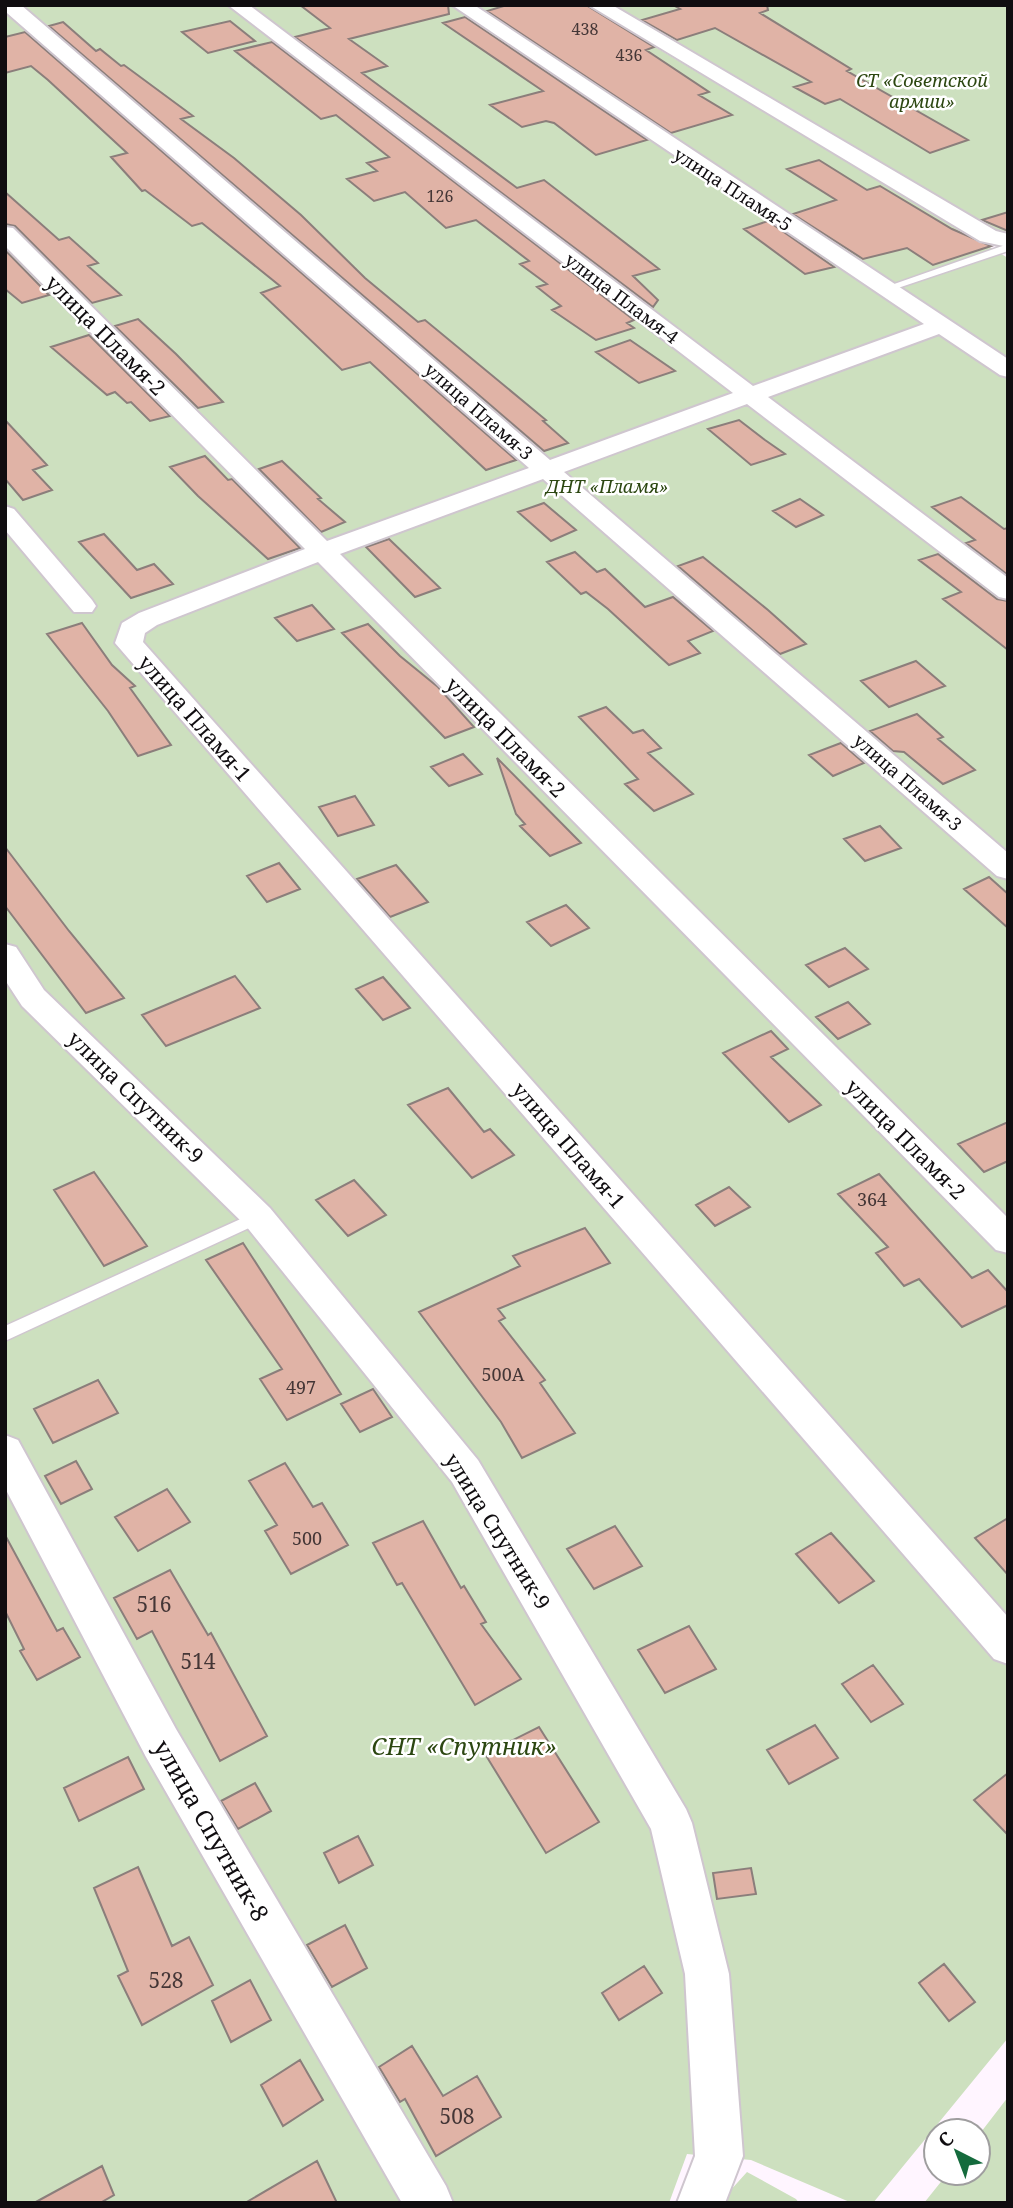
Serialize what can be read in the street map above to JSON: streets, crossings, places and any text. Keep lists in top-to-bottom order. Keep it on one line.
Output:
{"streets":{"street":["улица Пламя-5","улица Пламя-4","улица Пламя-2","улица Пламя-3","улица Пламя-1","улица Спутник-9","улица Спутник-8"]},"crossings":[["улица Пламя-2","улица Пламя-1"]],"parks":["СТ «Советской армии»","ДНТ «Пламя»","СНТ «Спутник»"],"house_numbers":["438","436","126","364","500А","497","500","516","514","528","508"],"north":"top left"}
